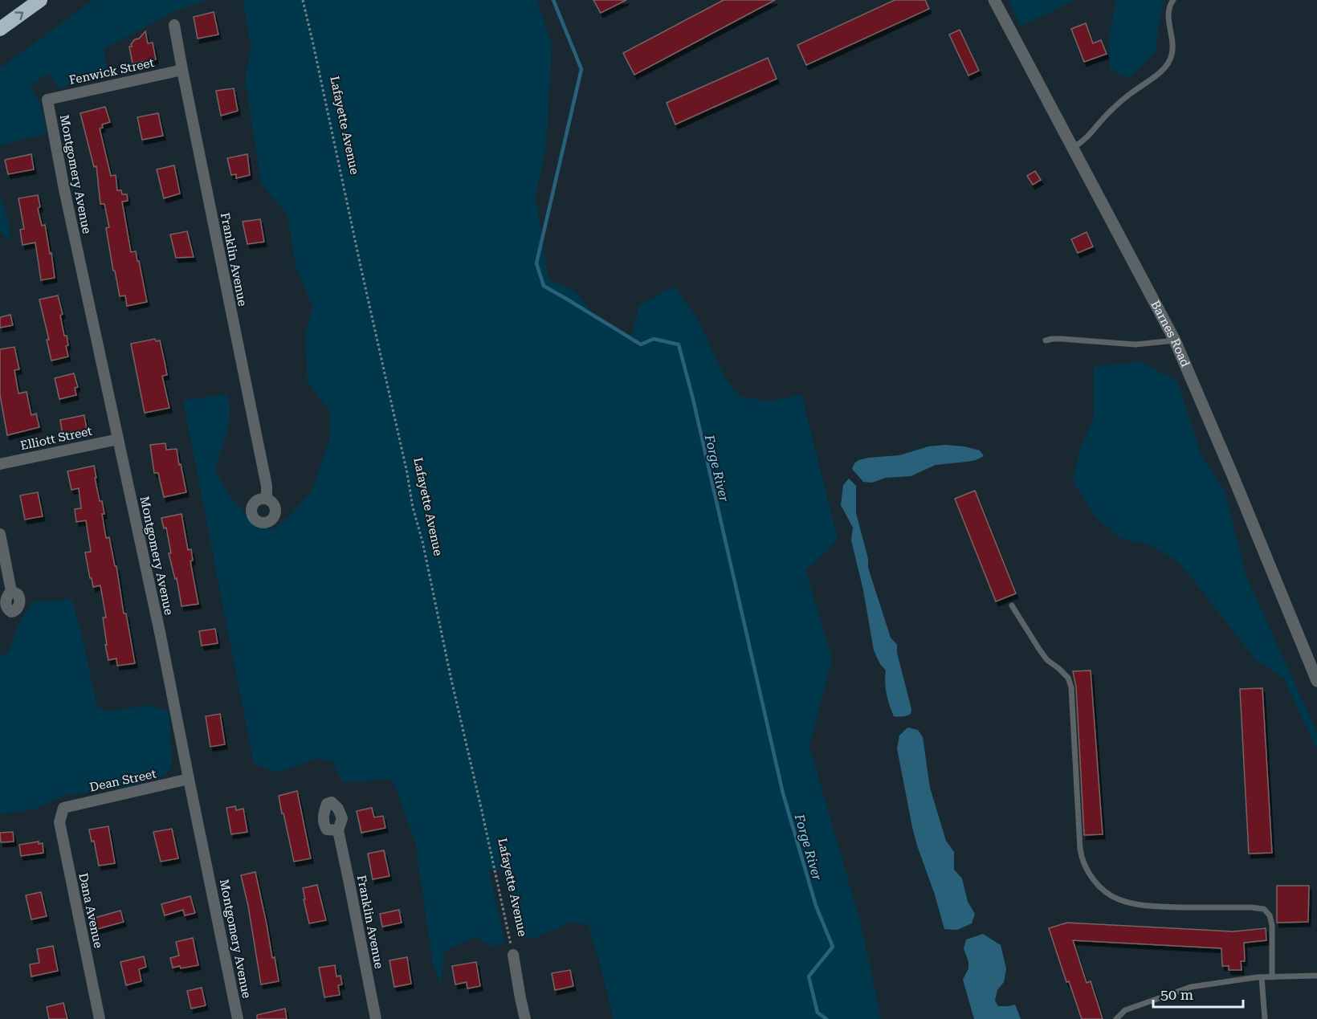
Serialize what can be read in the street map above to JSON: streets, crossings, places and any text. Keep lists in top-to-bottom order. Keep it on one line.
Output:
{"streets":{"street":["Fenwick Street","Lafayette Avenue","Montgomery Avenue","Franklin Avenue","Barnes Road","Elliott Street","Dean Street","Dana Avenue"]},"crossings":[["Fenwick Street","Montgomery Avenue"],["Fenwick Street","Franklin Avenue"],["Montgomery Avenue","Elliott Street"],["Montgomery Avenue","Dean Street"],["Dean Street","Dana Avenue"]],"water":["Forge River"],"scale_bar":"50 m"}
